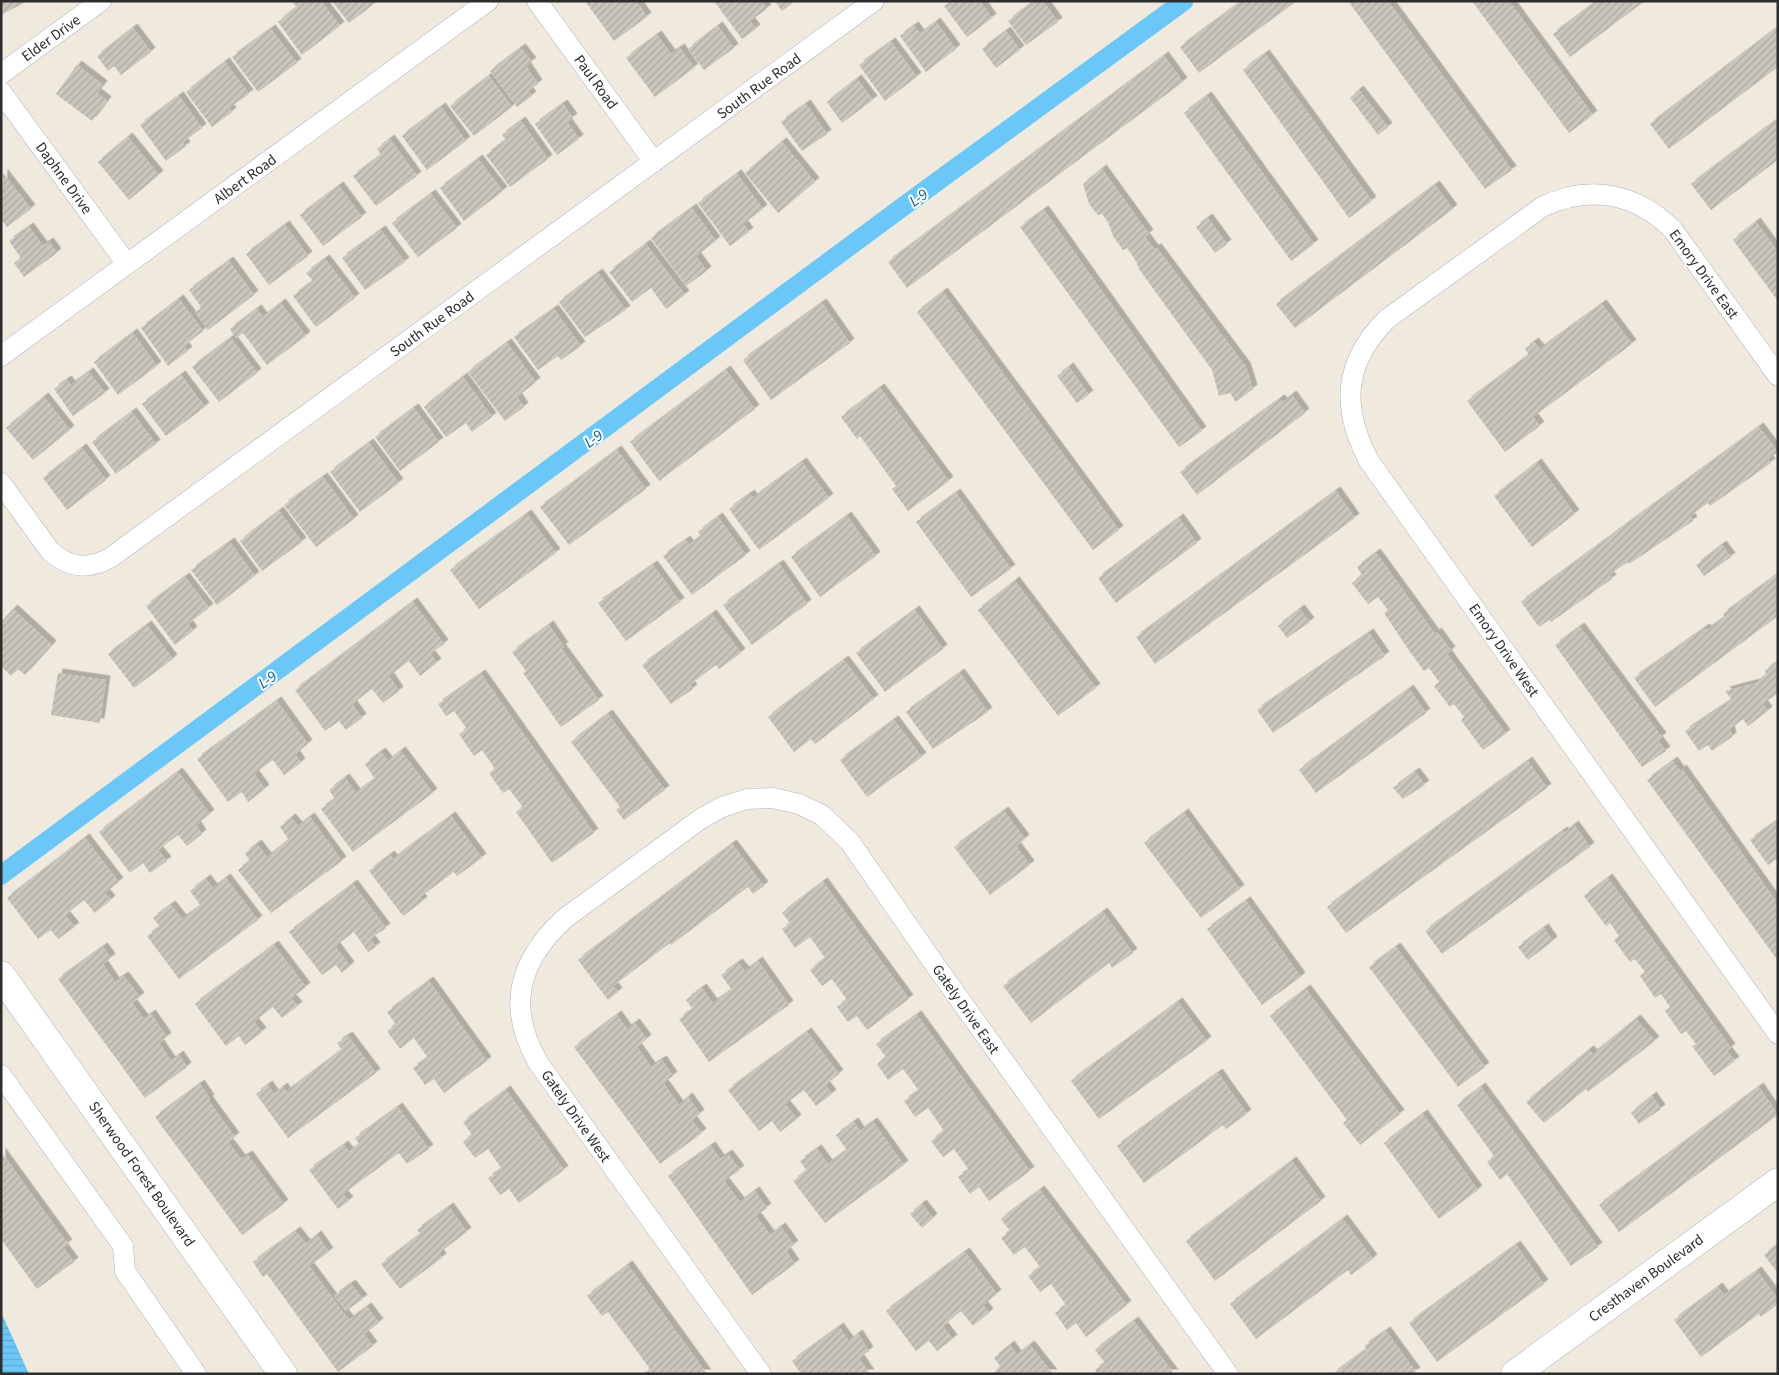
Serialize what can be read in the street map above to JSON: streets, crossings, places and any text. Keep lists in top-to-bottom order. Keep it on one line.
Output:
{"streets":{"street":["Elder Drive","Paul Road","South Rue Road","Daphne Drive","Albert Road","Emory Drive East","Emory Drive West","Gately Drive East","Gately Drive West","Sherwood Forest Boulevard","Cresthaven Boulevard"]},"crossings":[["Paul Road","South Rue Road"],["Daphne Drive","Albert Road"],["Emory Drive East","Emory Drive West"],["Gately Drive East","Gately Drive West"]],"water":["L-9"]}
